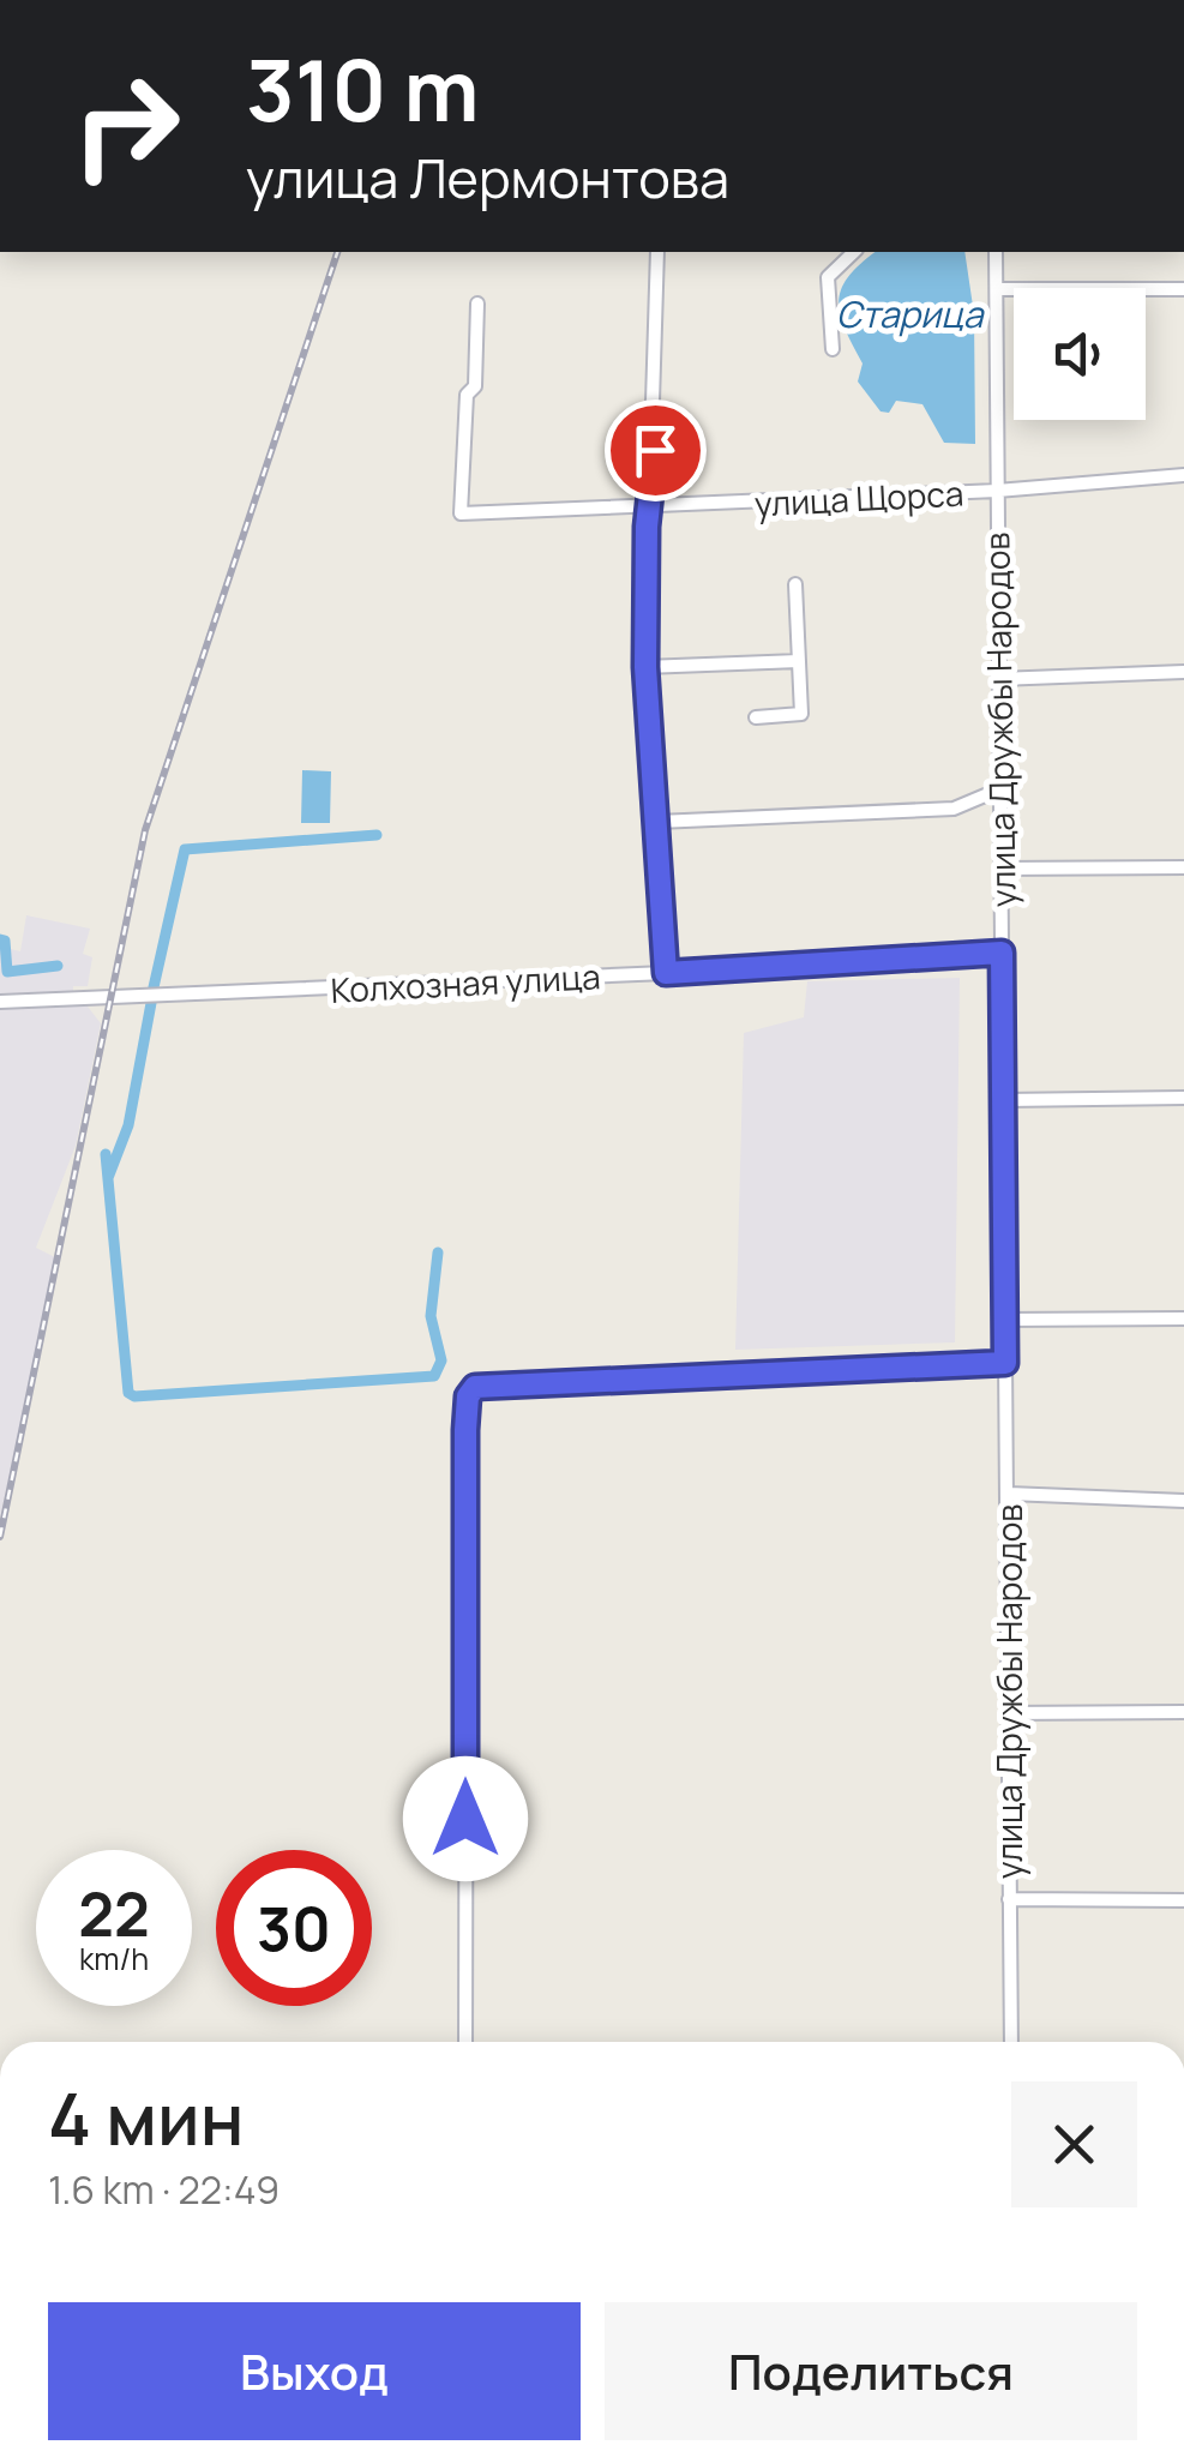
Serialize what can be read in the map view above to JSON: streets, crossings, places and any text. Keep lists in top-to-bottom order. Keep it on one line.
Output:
{"streets":{"street":["улица Щорса","улица Дружбы Народов","Колхозная улица"]},"crossings":[["улица Щорса","улица Дружбы Народов"],["улица Дружбы Народов","Колхозная улица"]],"water":["Старица"],"page":{"turn":["310 m","улица Лермонтова"],"speed":"22 km/h","limit":"30","heading":["4 мин","1.6 km · 22:49"],"buttons":["Выход","Поделиться"]}}
